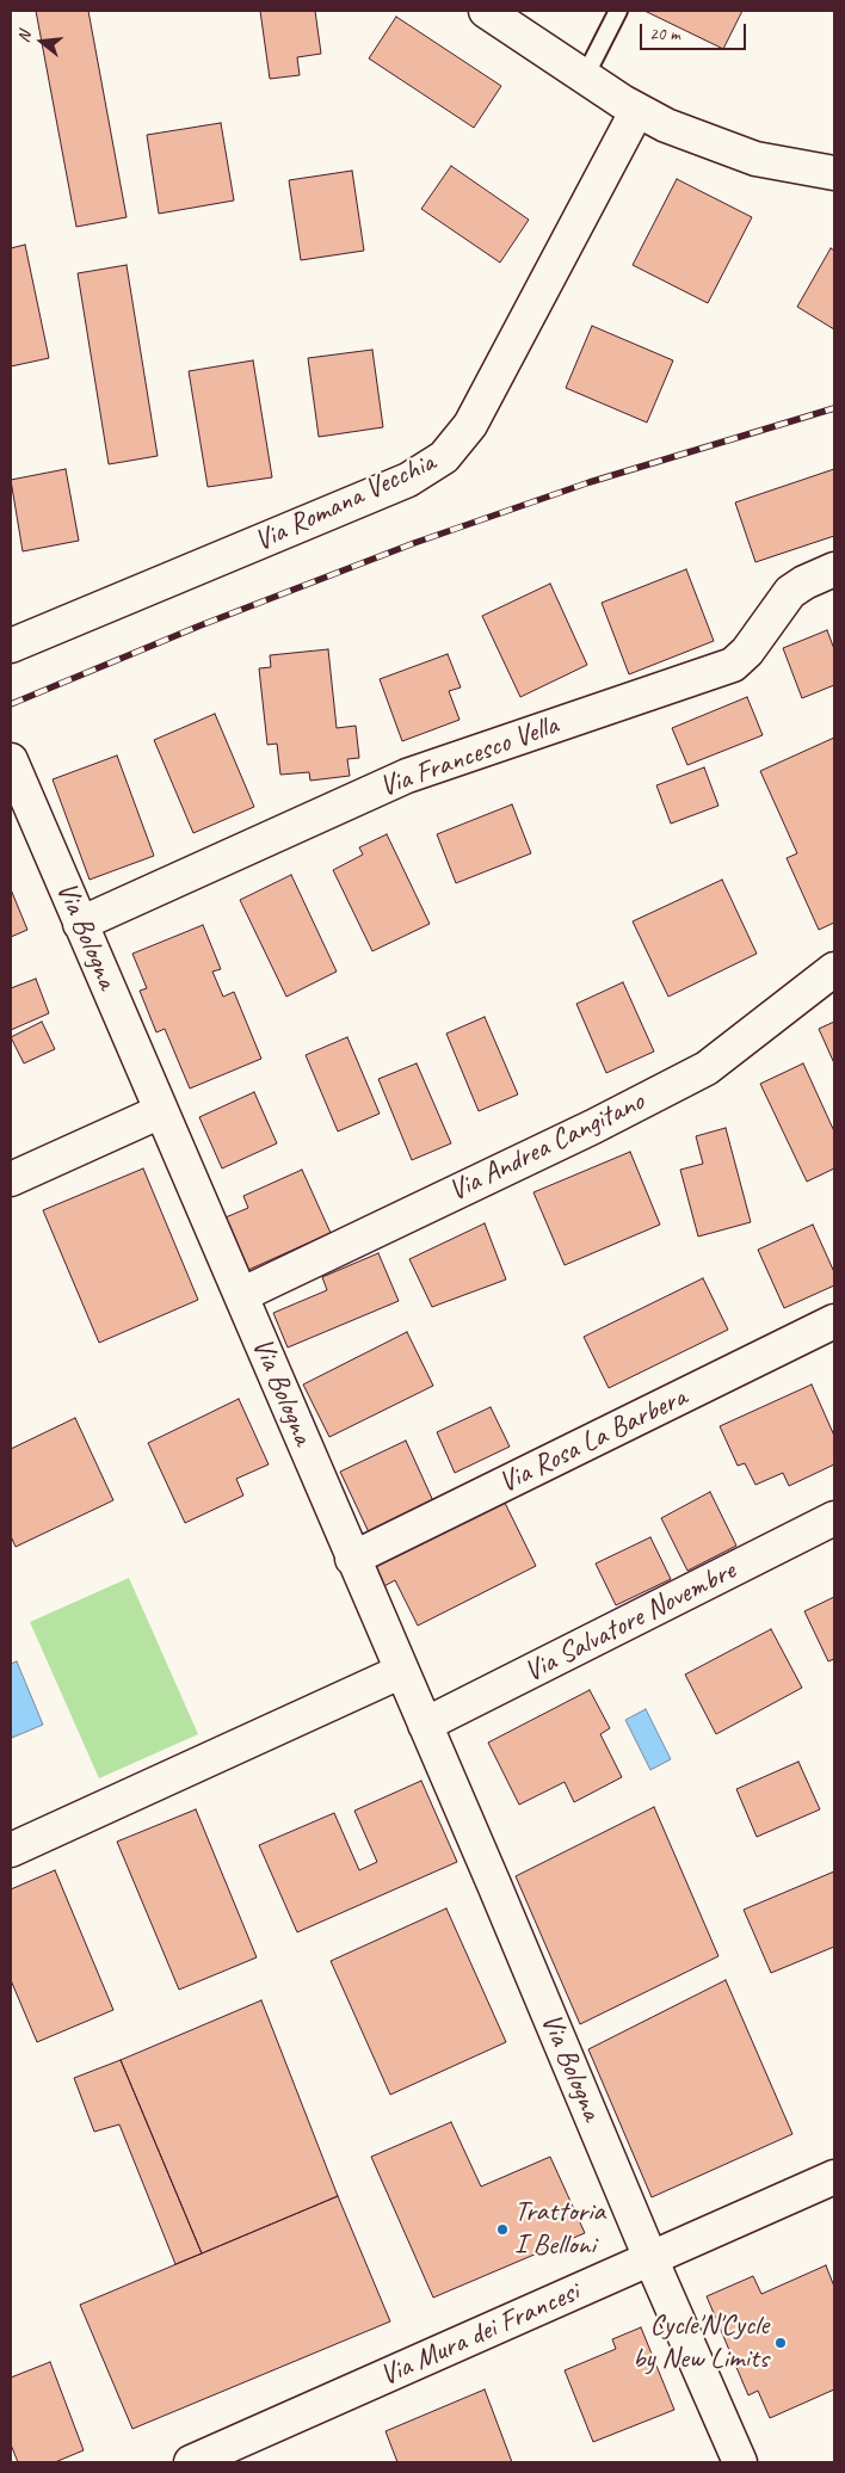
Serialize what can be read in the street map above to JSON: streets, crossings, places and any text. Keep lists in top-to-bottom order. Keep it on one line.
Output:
{"streets":{"street":["Via Romana Vecchia","Via Francesco Vella","Via Bologna","Via Andrea Cangitano","Via Rosa La Barbera","Via Salvatore Novembre","Via Mura dei Francesi"]},"crossings":[["Via Francesco Vella","Via Bologna"],["Via Bologna","Via Andrea Cangitano"],["Via Bologna","Via Rosa La Barbera"],["Via Bologna","Via Salvatore Novembre"],["Via Bologna","Via Mura dei Francesi"]],"places":["Trattoria I Belloni","Cycle'N'Cycle by New Limits"],"scale_bar":"20 m","north":"left"}
